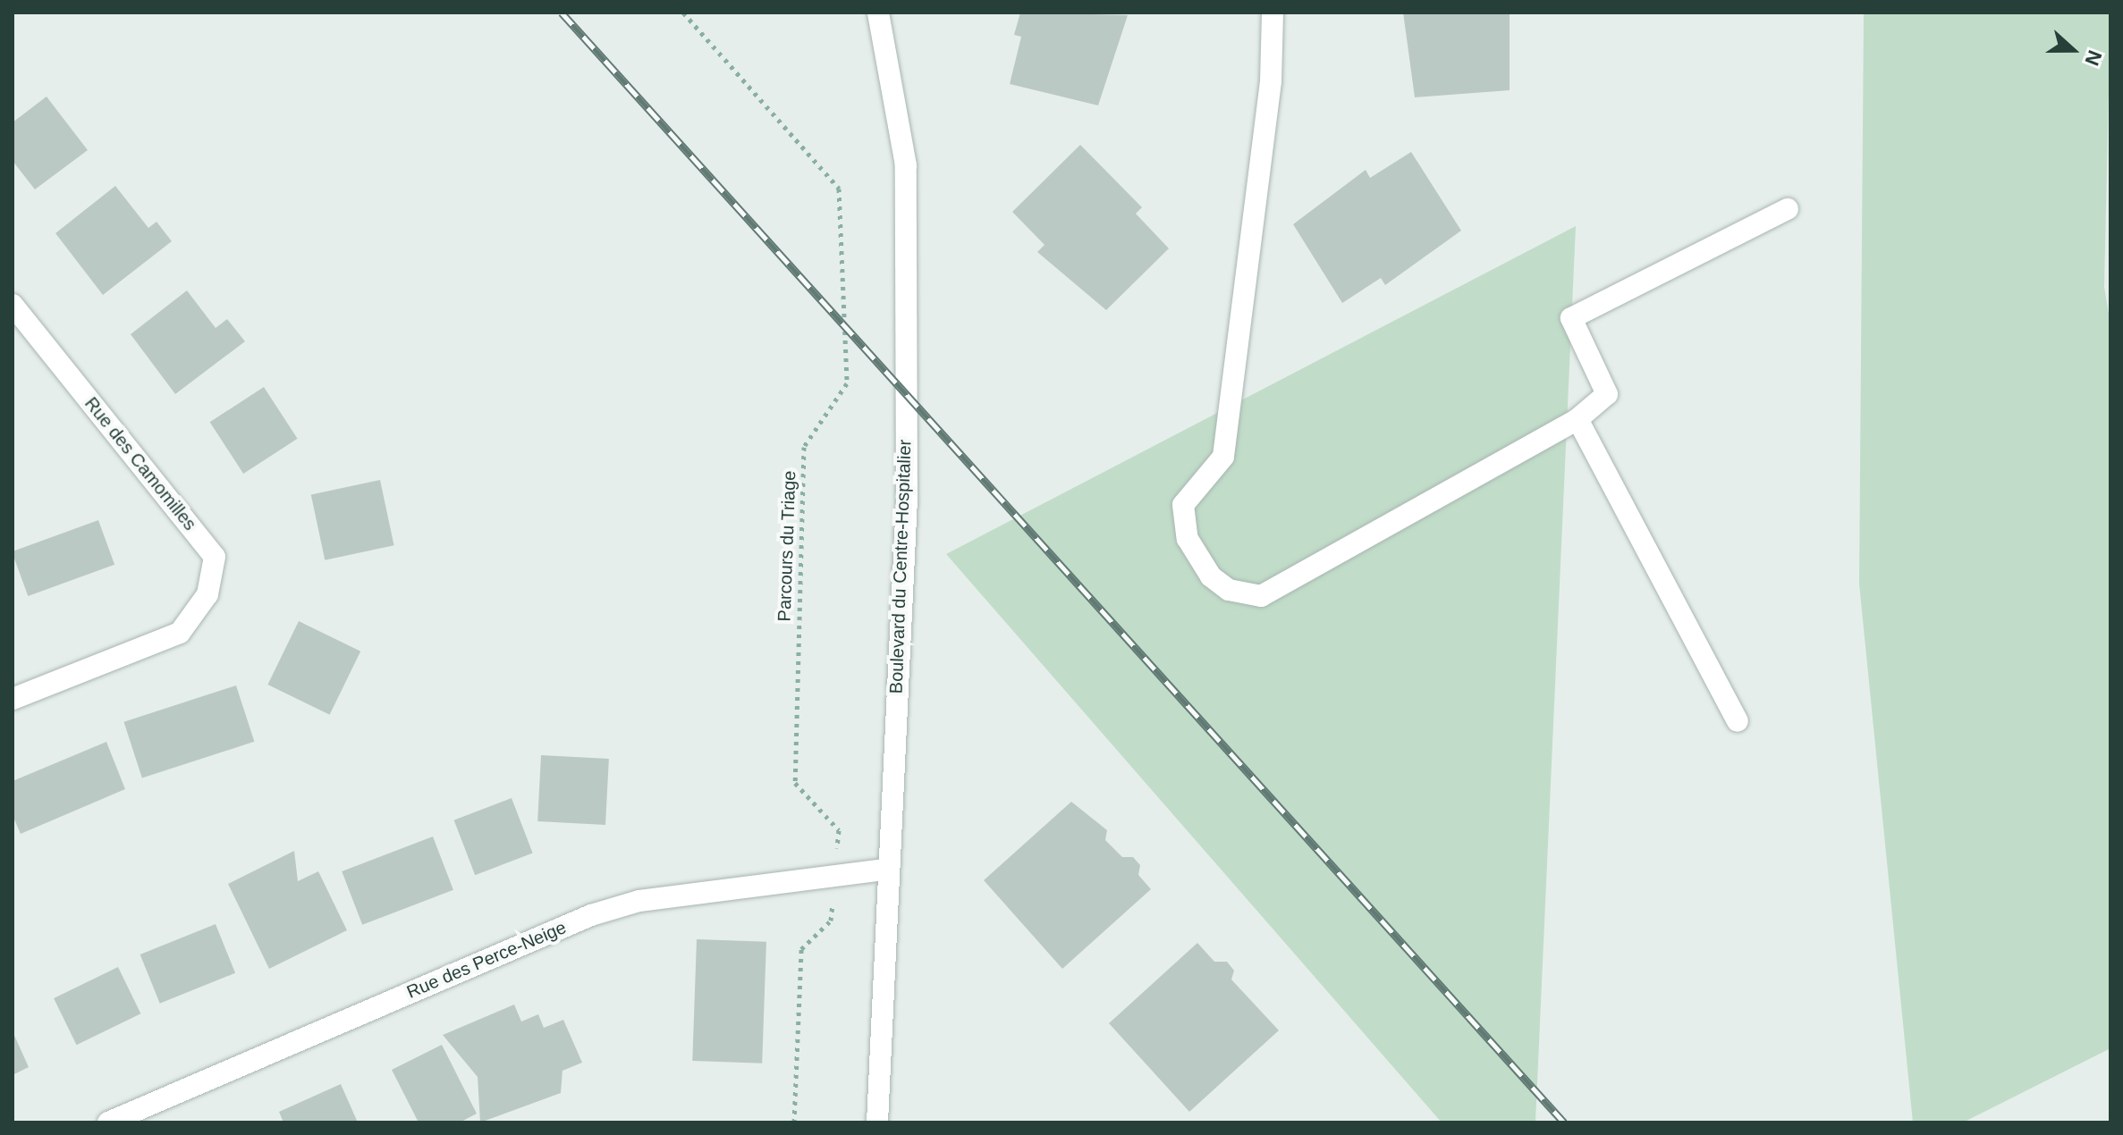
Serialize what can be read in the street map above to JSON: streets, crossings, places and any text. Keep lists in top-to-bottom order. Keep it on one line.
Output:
{"streets":{"street":["Rue des Camomilles","Boulevard du Centre-Hospitalier","Rue des Perce-Neige"],"path":["Parcours du Triage"]},"crossings":[["Parcours du Triage","Rue des Perce-Neige"],["Boulevard du Centre-Hospitalier","Rue des Perce-Neige"]],"north":"right"}
